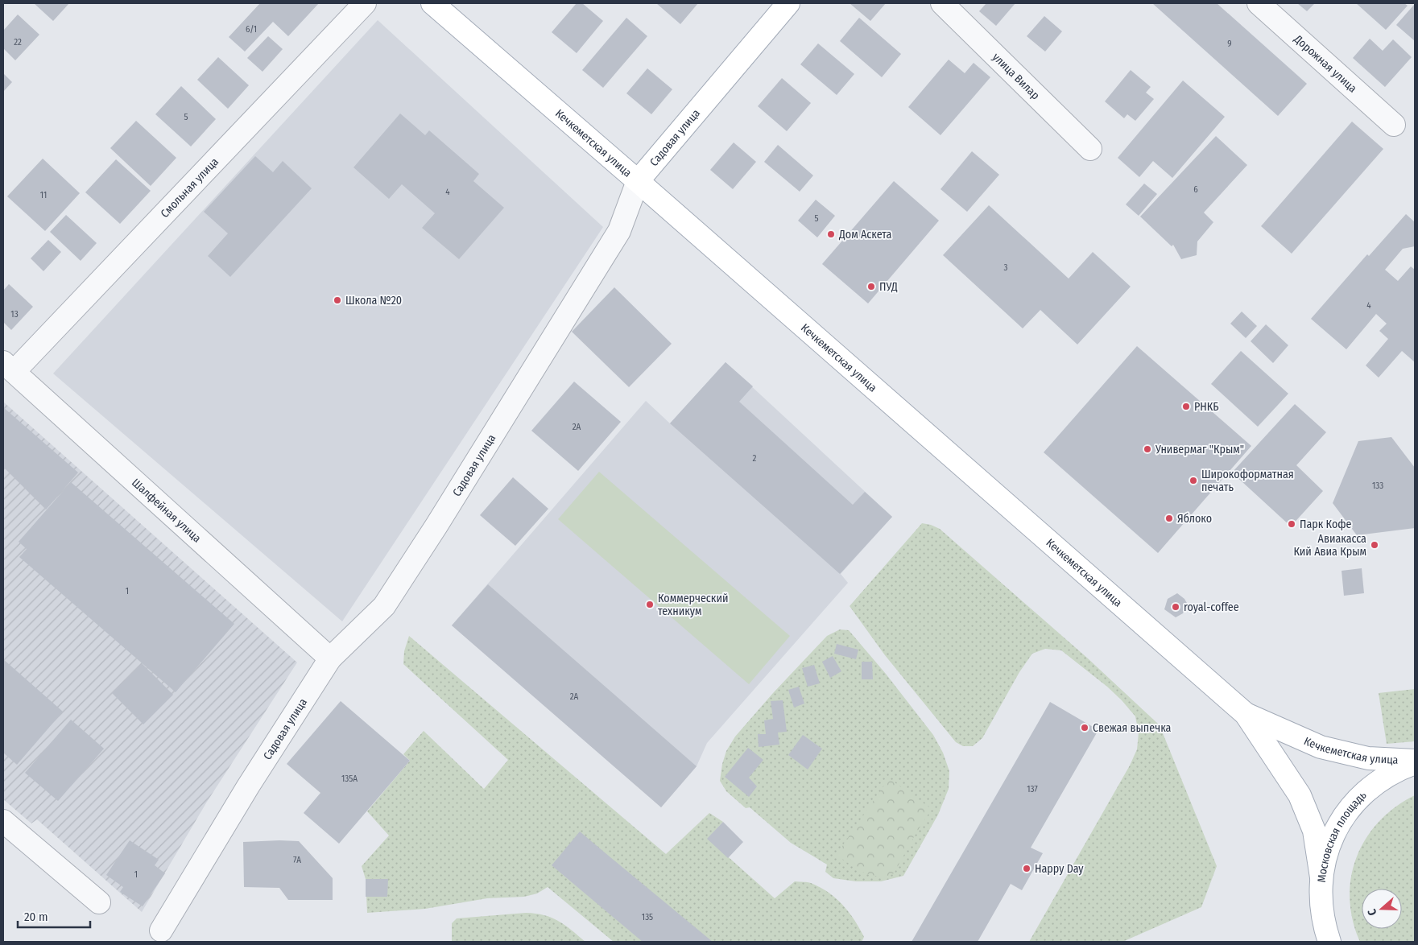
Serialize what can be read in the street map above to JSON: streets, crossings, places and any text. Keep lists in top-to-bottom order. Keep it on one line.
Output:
{"streets":{"main road":["Садовая улица","Кечкеметская улица","Московская площадь"],"street":["Дорожная улица","улица Вилар","Смольная улица","Шалфейная улица"]},"crossings":[["Садовая улица","Кечкеметская улица"],["Садовая улица","Шалфейная улица"],["Кечкеметская улица","Московская площадь"],["Смольная улица","Шалфейная улица"]],"places":["Дом Аскета","ПУД","Школа №20","РНКБ","Универмаг \"Крым\"","Широкоформатная печать","Яблоко","Парк Кофе","Авиакасса Кий Авиа Крым","Коммерческий техникум","royal-coffee","Свежая выпечка","Happy Day"],"house_numbers":["6/1","22","9","5","6","4","11","5","3","4","13","2А","2","133","1","2А","135А","137","7А","1","135"],"scale_bar":"20 m","north":"left"}
